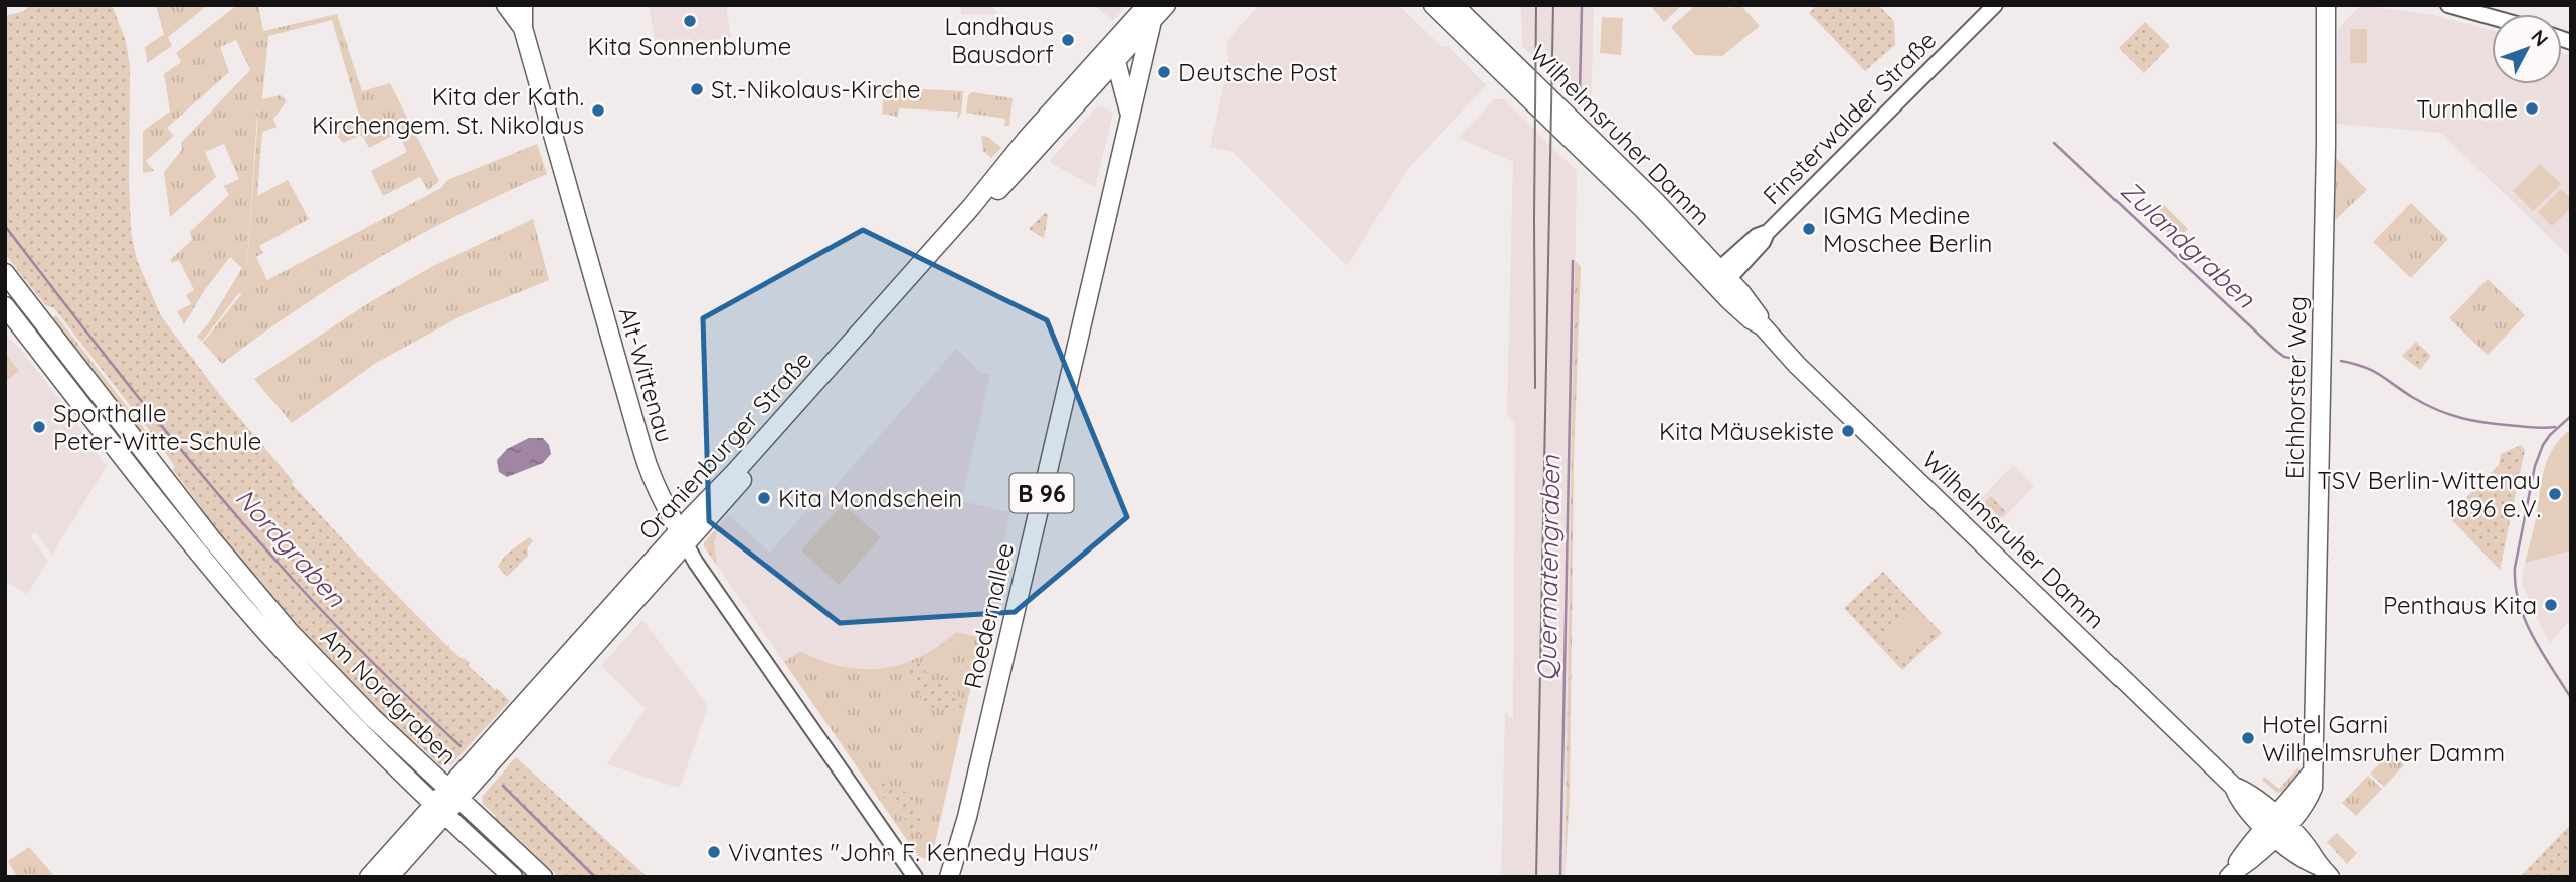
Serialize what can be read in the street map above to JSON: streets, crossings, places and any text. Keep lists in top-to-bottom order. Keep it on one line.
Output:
{"streets":{"main road":["Wilhelmsruher Damm","Alt-Wittenau","Eichhorster Weg","Oranienburger Straße","B 96","Roedernallee","Am Nordgraben"],"street":["Finsterwalder Straße"]},"crossings":[["Finsterwalder Straße","Wilhelmsruher Damm"],["Wilhelmsruher Damm","Eichhorster Weg"],["Alt-Wittenau","Oranienburger Straße"],["Oranienburger Straße","B 96"],["Oranienburger Straße","Roedernallee"],["Oranienburger Straße","Am Nordgraben"],["B 96","Roedernallee"]],"water":["Zulandgraben","Nordgraben","Quermatengraben"],"places":["Kita Sonnenblume","Landhaus Bausdorf","Deutsche Post","St.-Nikolaus-Kirche","Turnhalle","Kita der Kath. Kirchengem. St. Nikolaus","IGMG Medine Moschee Berlin","Sporthalle Peter-Witte-Schule","Kita Mäusekiste","TSV Berlin-Wittenau 1896 e.V.","Kita Mondschein","Penthaus Kita","Hotel Garni Wilhelmsruher Damm","Vivantes \"John F. Kennedy Haus\""],"north":"top right"}
